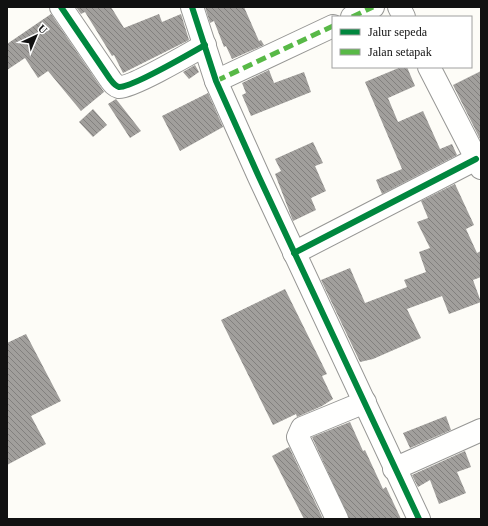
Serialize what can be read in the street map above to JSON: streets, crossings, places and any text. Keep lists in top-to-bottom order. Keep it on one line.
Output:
{"legend":["Jalur sepeda","Jalan setapak"],"north":"top right"}
